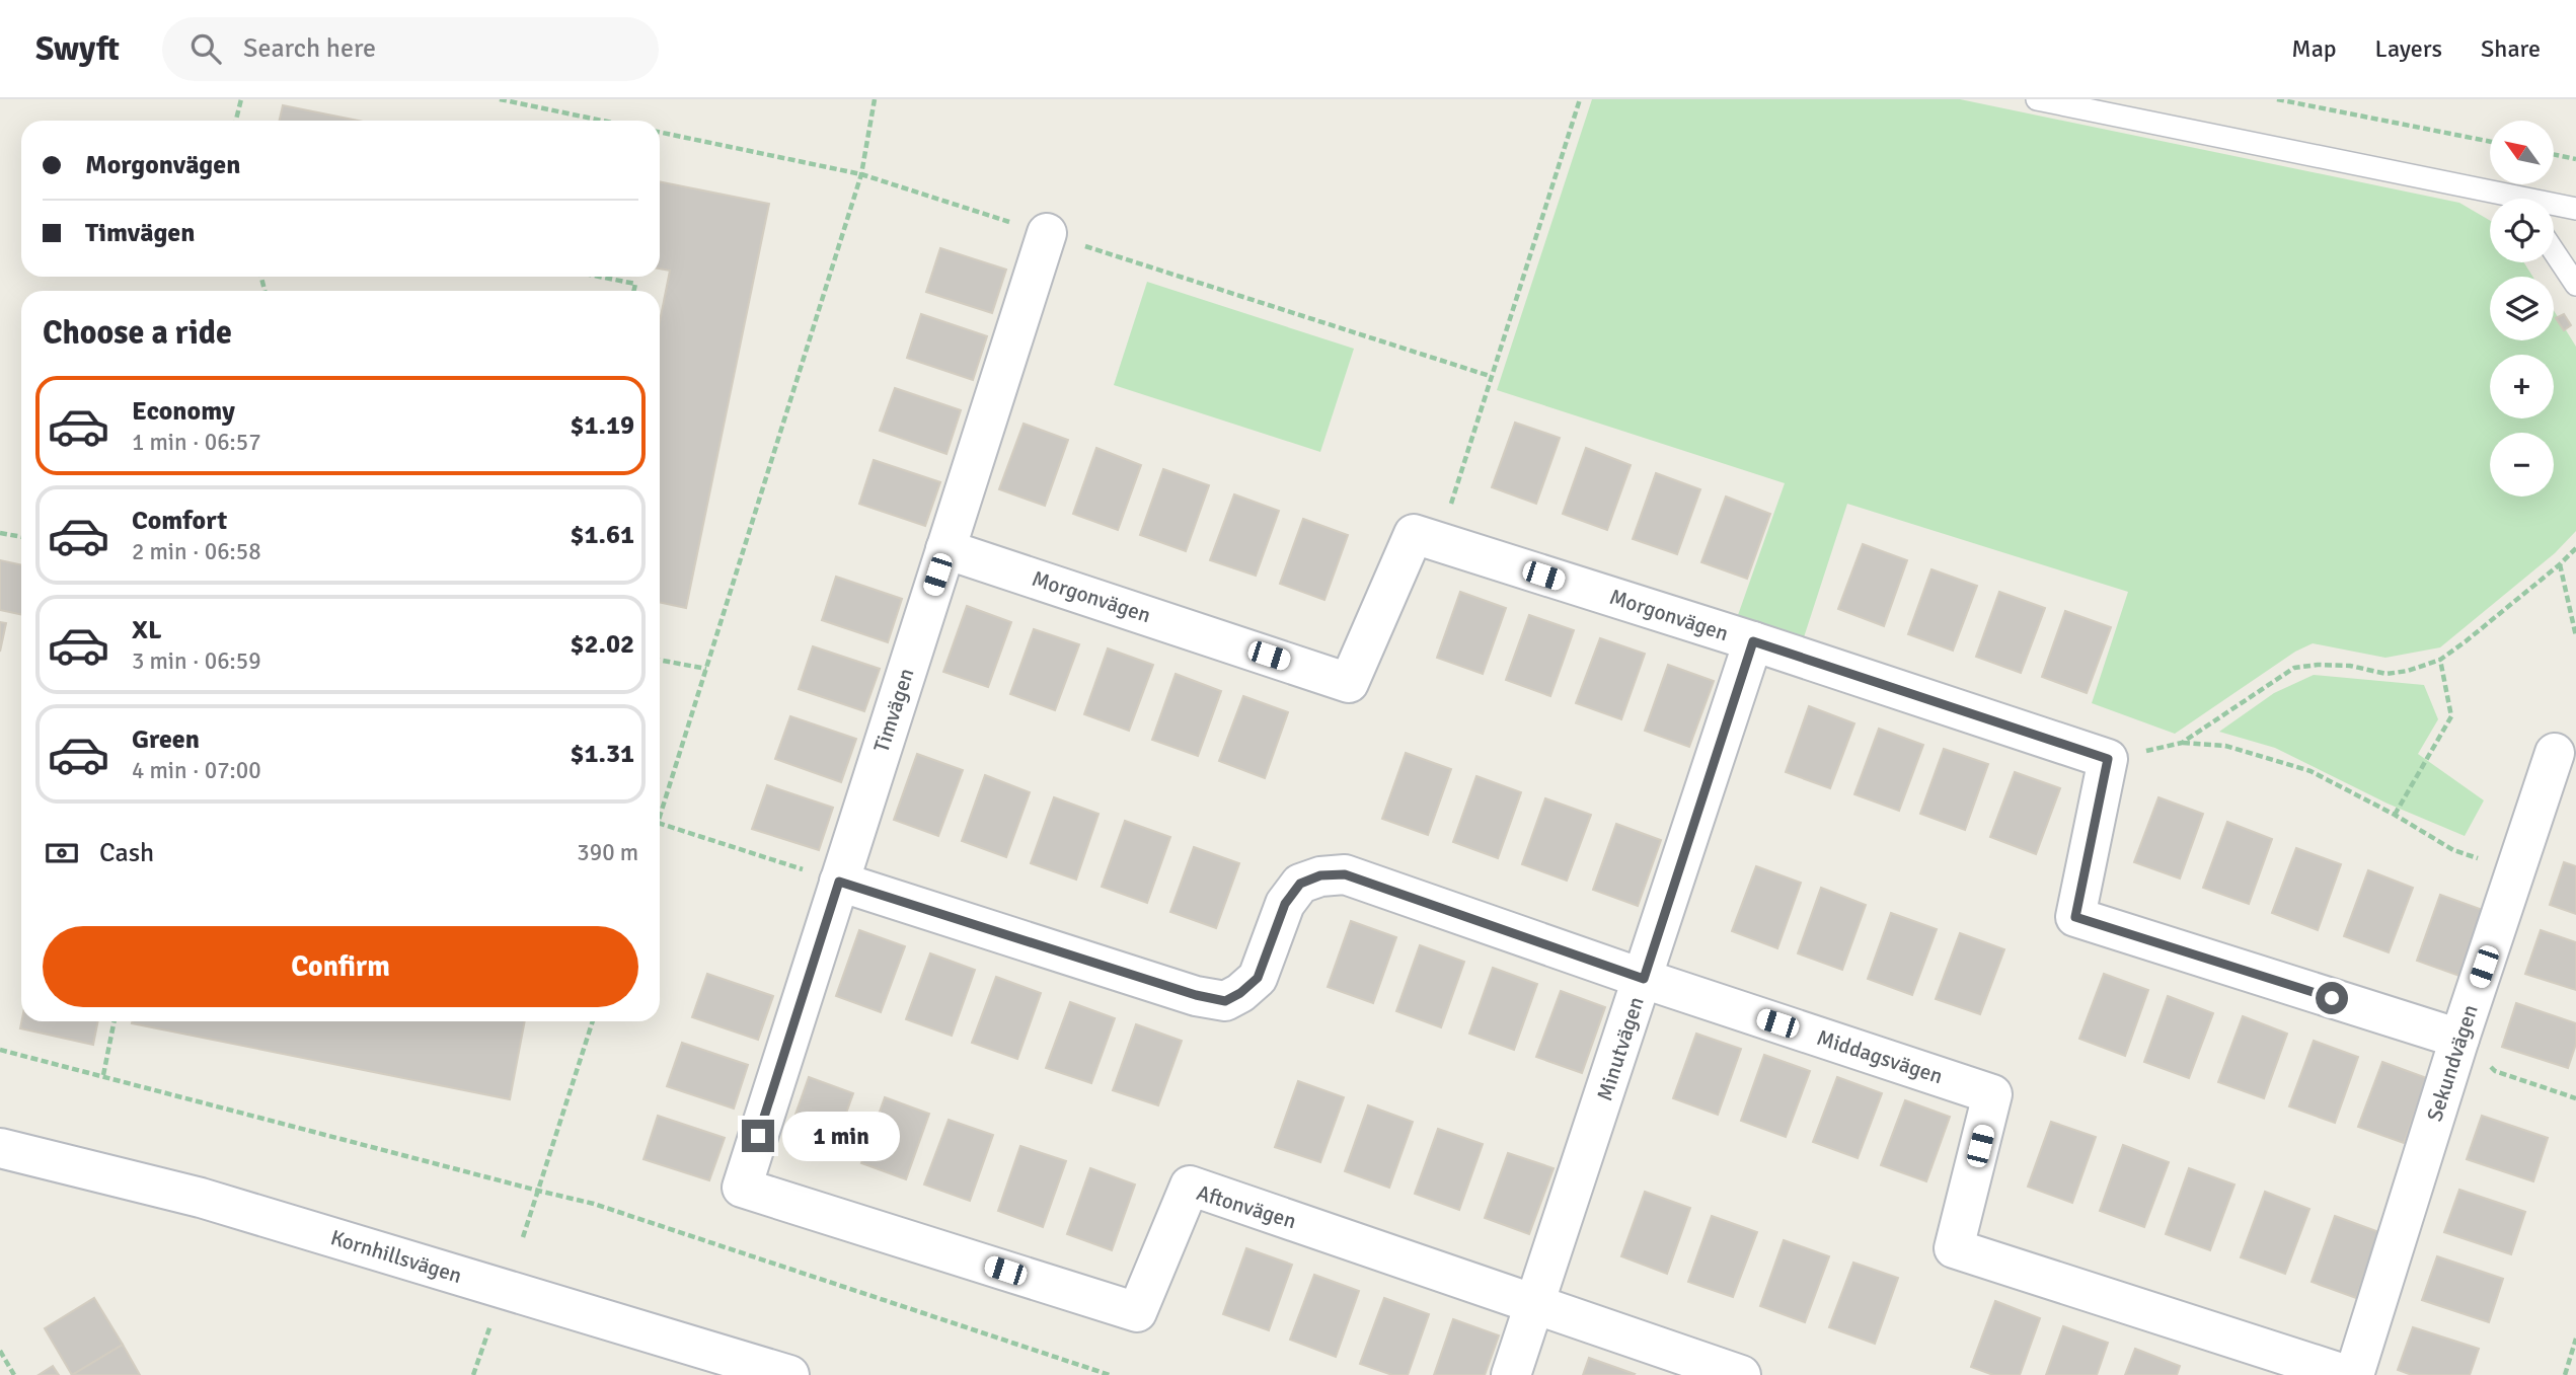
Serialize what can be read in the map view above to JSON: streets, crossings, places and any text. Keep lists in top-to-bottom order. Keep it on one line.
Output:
{"streets":{"street":["Morgonvägen","Timvägen","Minutvägen","Middagsvägen","Sekundvägen","Aftonvägen","Kornhillsvägen"]},"crossings":[["Morgonvägen","Timvägen"],["Morgonvägen","Minutvägen"],["Timvägen","Middagsvägen"],["Timvägen","Aftonvägen"],["Minutvägen","Middagsvägen"],["Minutvägen","Aftonvägen"]],"north":"top left","page":{"header":"Swyft","search":"Search here","nav":["Map","Layers","Share"],"map_buttons":["+","−"],"banner":["Morgonvägen","Timvägen"],"heading":"Choose a ride","list":[{"name":"Economy","note":"1 min · 06:57","value":"$1.19"},{"name":"Comfort","note":"2 min · 06:58","value":"$1.61"},{"name":"XL","note":"3 min · 06:59","value":"$2.02"},{"name":"Green","note":"4 min · 07:00","value":"$1.31"}],"pay":["Cash","390 m"],"buttons":"Confirm","bubble":"1 min"}}
